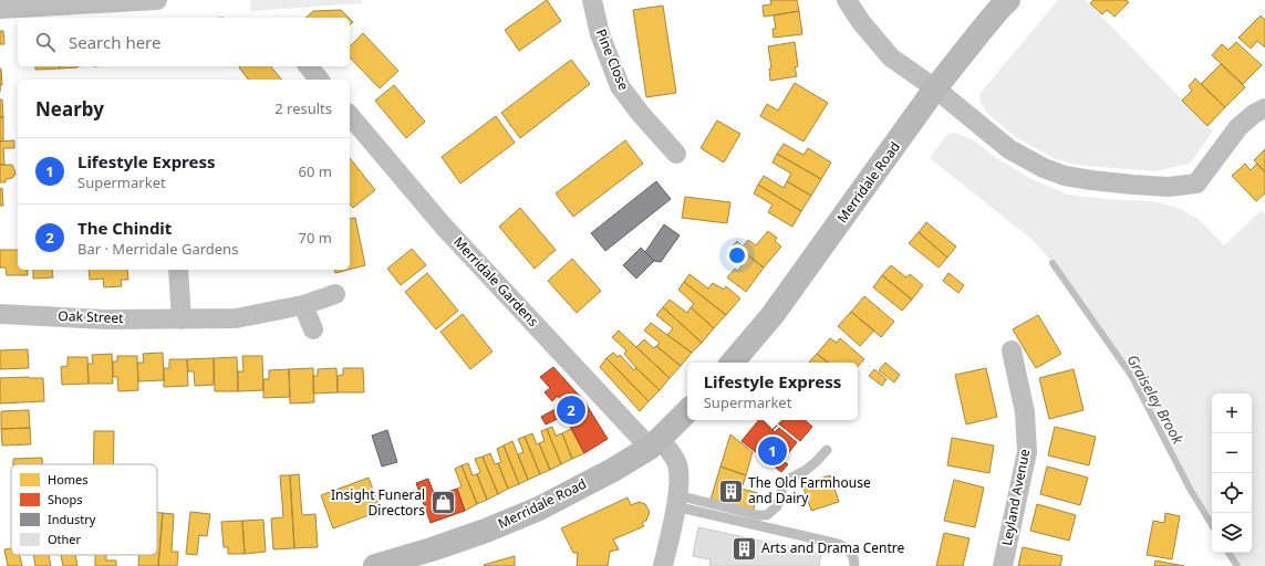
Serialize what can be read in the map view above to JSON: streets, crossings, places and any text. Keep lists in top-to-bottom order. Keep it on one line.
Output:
{"streets":{"street":["Pine Close","Merridale Road","Merridale Gardens","Oak Street","Leyland Avenue"]},"crossings":[["Merridale Road","Merridale Gardens"]],"water":["Graiseley Brook"],"places":{"building":["The Old Farmhouse and Dairy","Arts and Drama Centre"],"shop":["Insight Funeral Directors"]},"legend":["Homes","Shops","Industry","Other"],"page":{"search":"Search here","heading":["Nearby","2 results"],"list":[{"mark":"1","name":"Lifestyle Express","note":"Supermarket","value":"60 m"},{"mark":"2","name":"The Chindit","note":"Bar · Merridale Gardens","value":"70 m"}],"popup":["Lifestyle Express","Supermarket"],"map_buttons":["+","−"],"pins":["2","1"]}}
